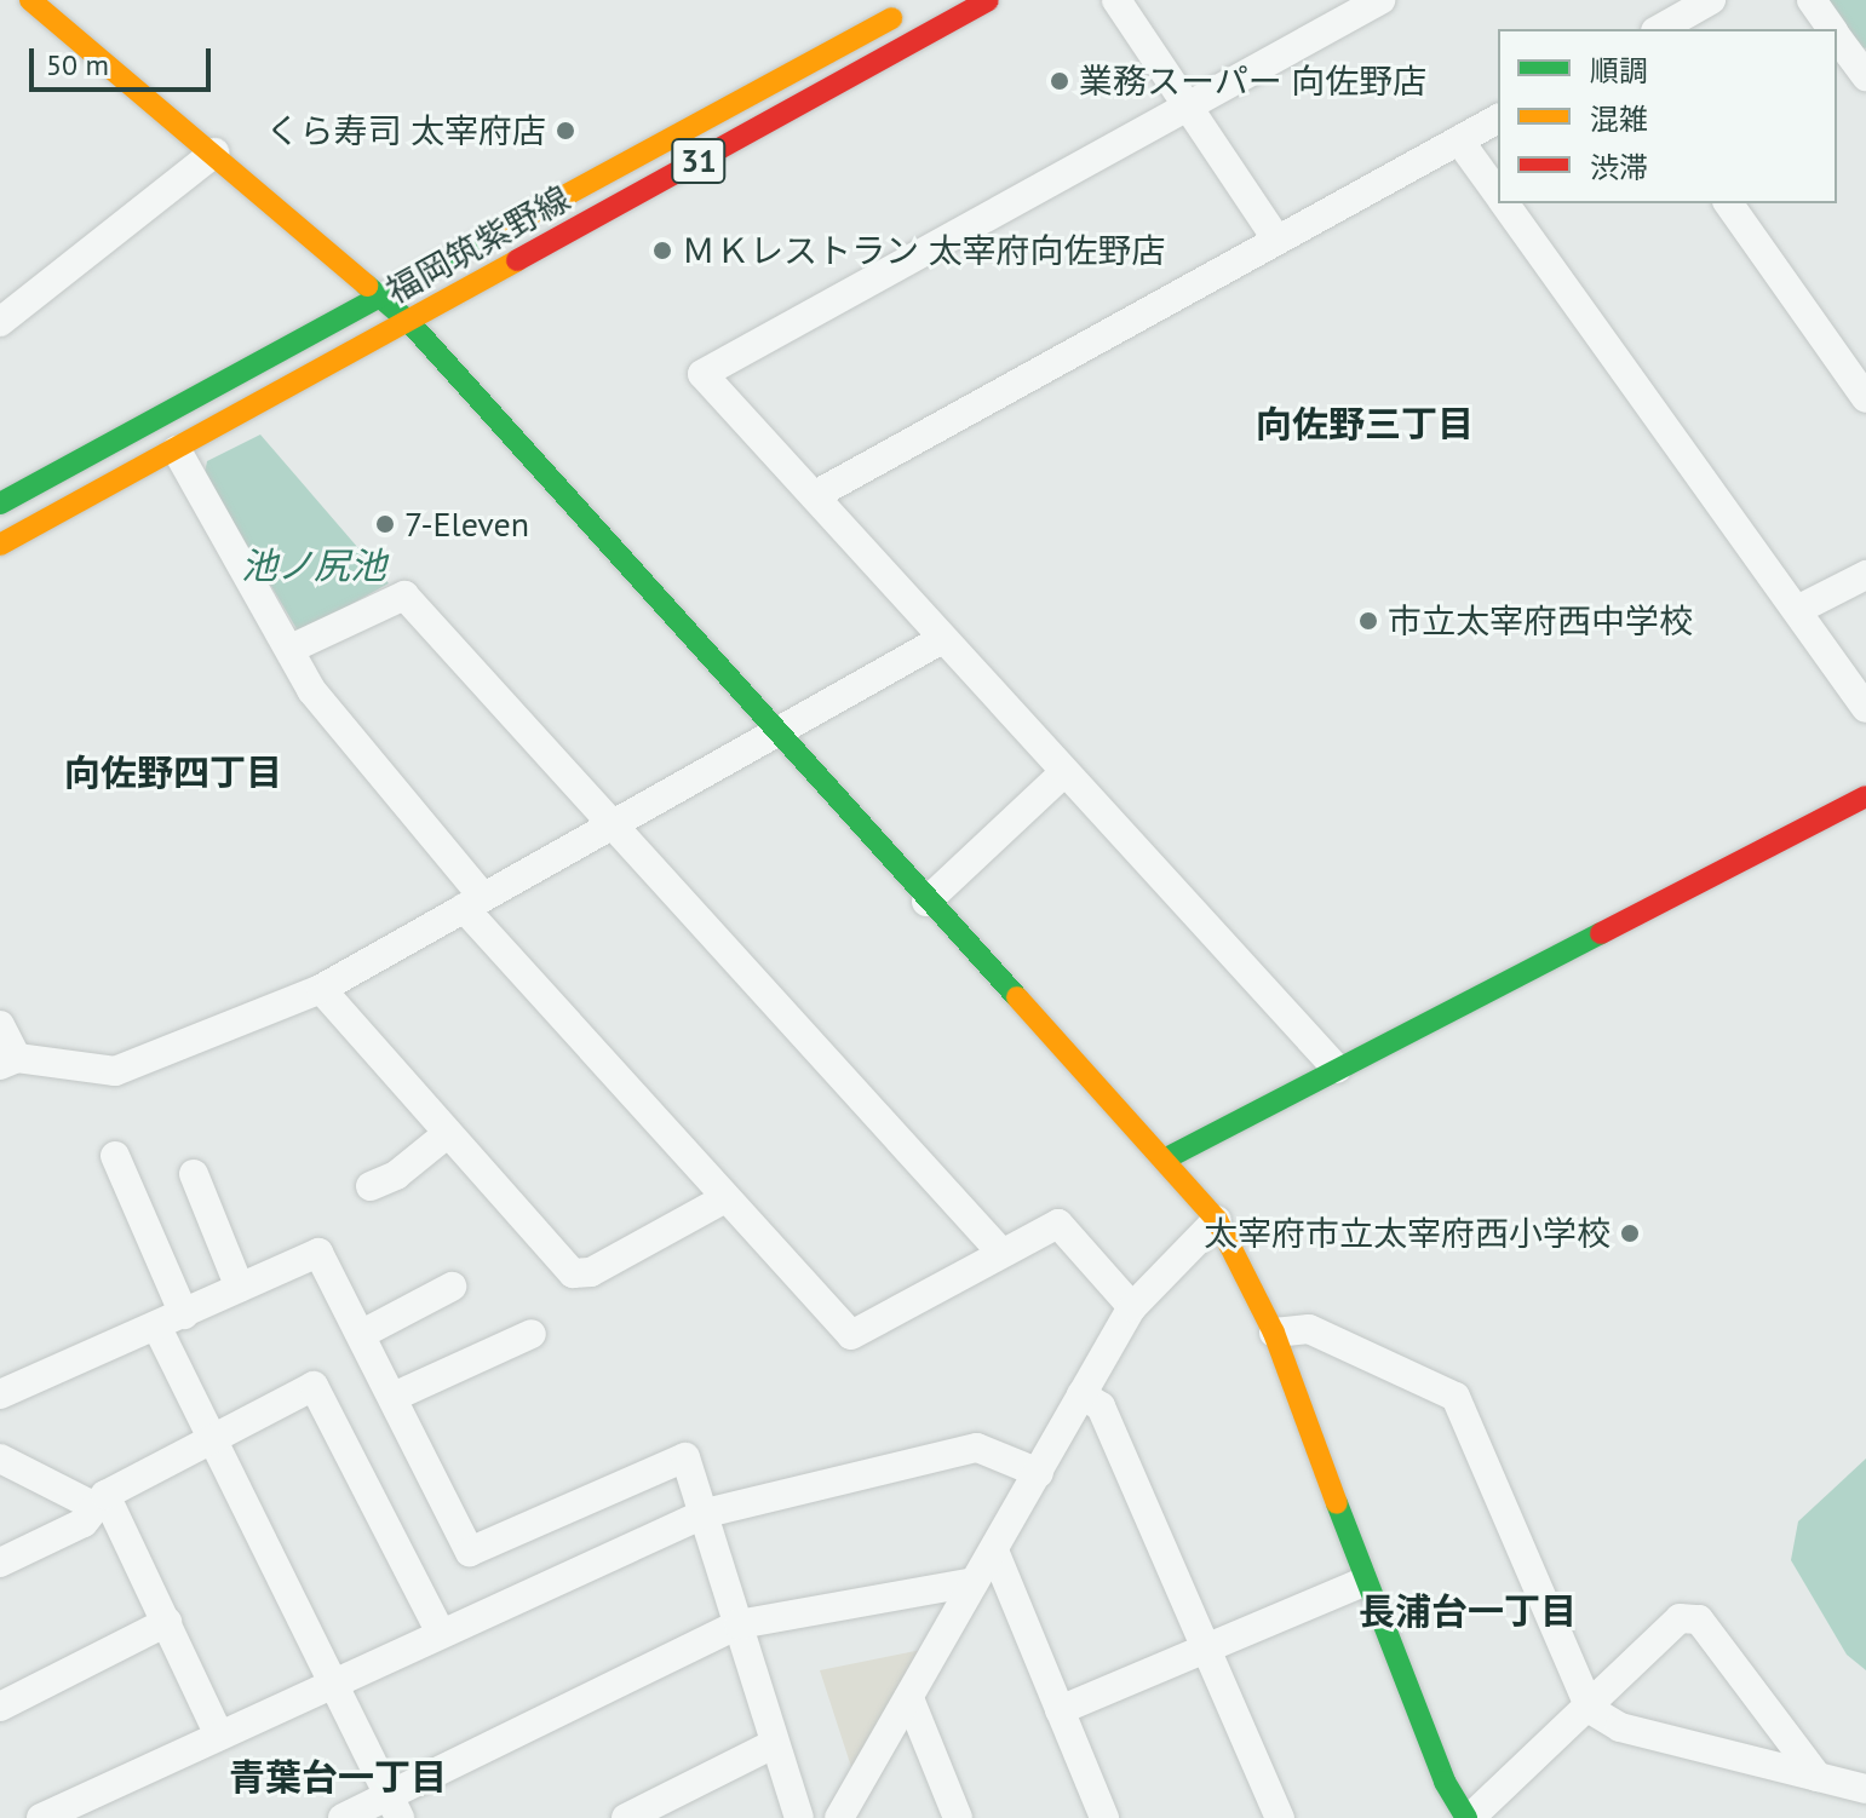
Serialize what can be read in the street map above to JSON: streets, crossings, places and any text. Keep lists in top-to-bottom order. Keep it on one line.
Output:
{"streets":{"street":["31","福岡筑紫野線"]},"districts":["向佐野三丁目","向佐野四丁目","長浦台一丁目","青葉台一丁目"],"water":["池ノ尻池"],"places":["業務スーパー 向佐野店","くら寿司 太宰府店","ＭＫレストラン 太宰府向佐野店","7-Eleven","市立太宰府西中学校","太宰府市立太宰府西小学校"],"legend":["順調","混雑","渋滞"],"scale_bar":"50 m"}
